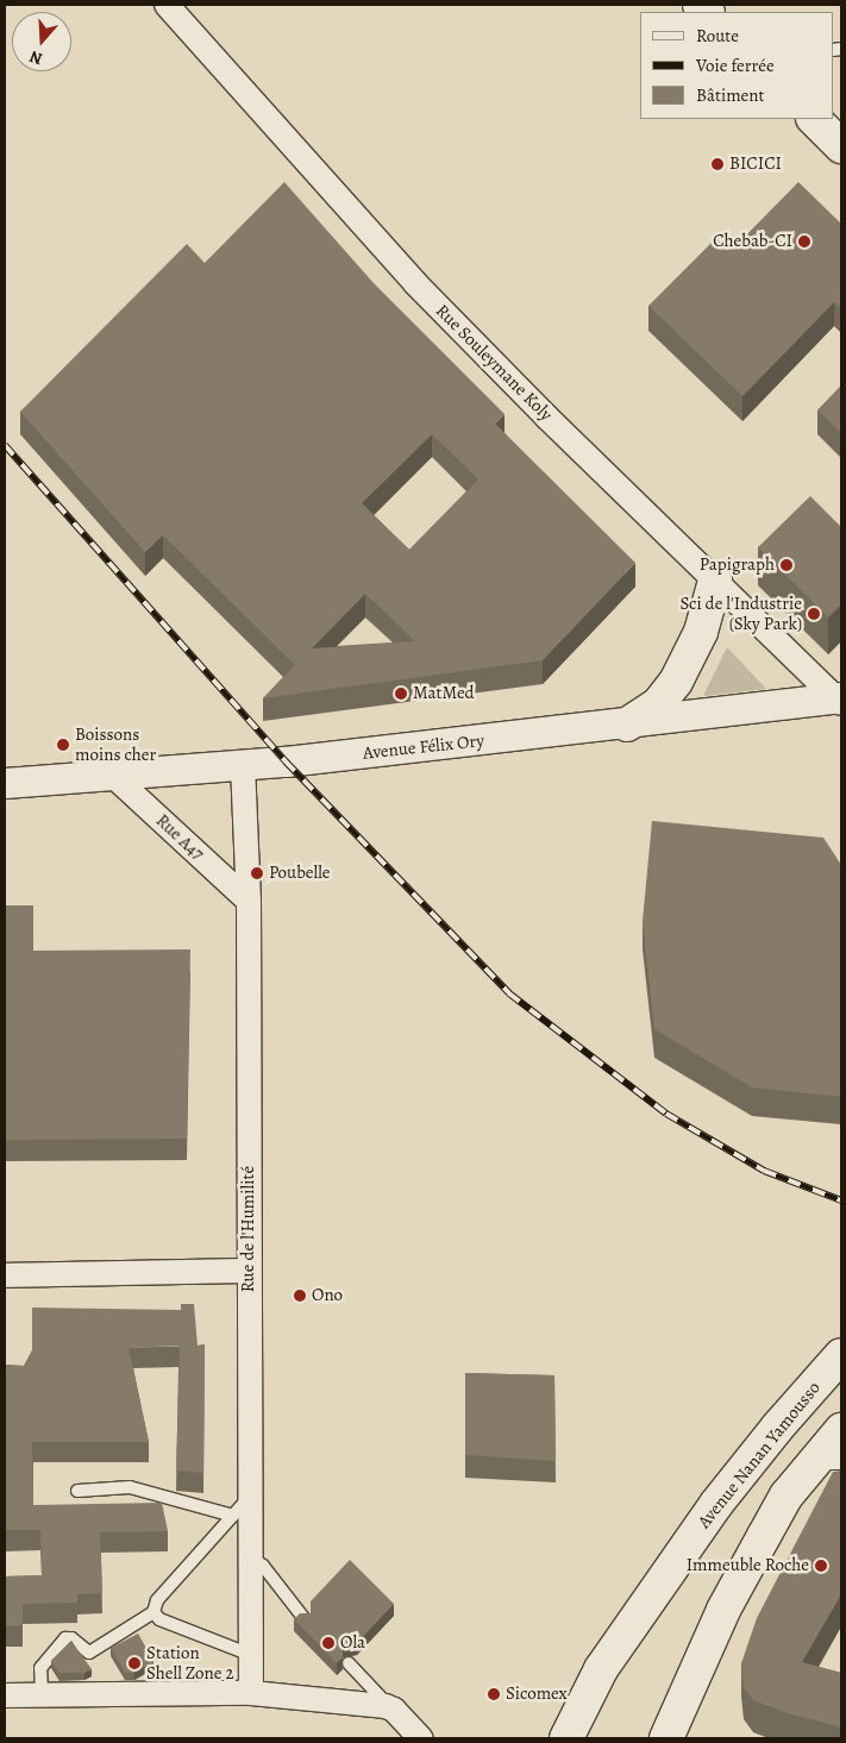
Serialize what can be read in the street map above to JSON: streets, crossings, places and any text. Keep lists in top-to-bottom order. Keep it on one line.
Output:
{"streets":{"main road":["Avenue Nanan Yamousso"],"street":["Rue Souleymane Koly","Avenue Félix Ory","Rue A47","Rue de l'Humilité"]},"crossings":[["Rue Souleymane Koly","Avenue Félix Ory"],["Avenue Félix Ory","Rue A47"],["Avenue Félix Ory","Rue de l'Humilité"],["Rue A47","Rue de l'Humilité"]],"places":["BICICI","Chebab-CI","Papigraph","Sci de l'Industrie (Sky Park)","MatMed","Boissons moins cher","Poubelle","Ono","Immeuble Roche","Ola","Station Shell Zone 2","Sicomex"],"legend":["Route","Voie ferrée","Bâtiment"],"north":"bottom"}
